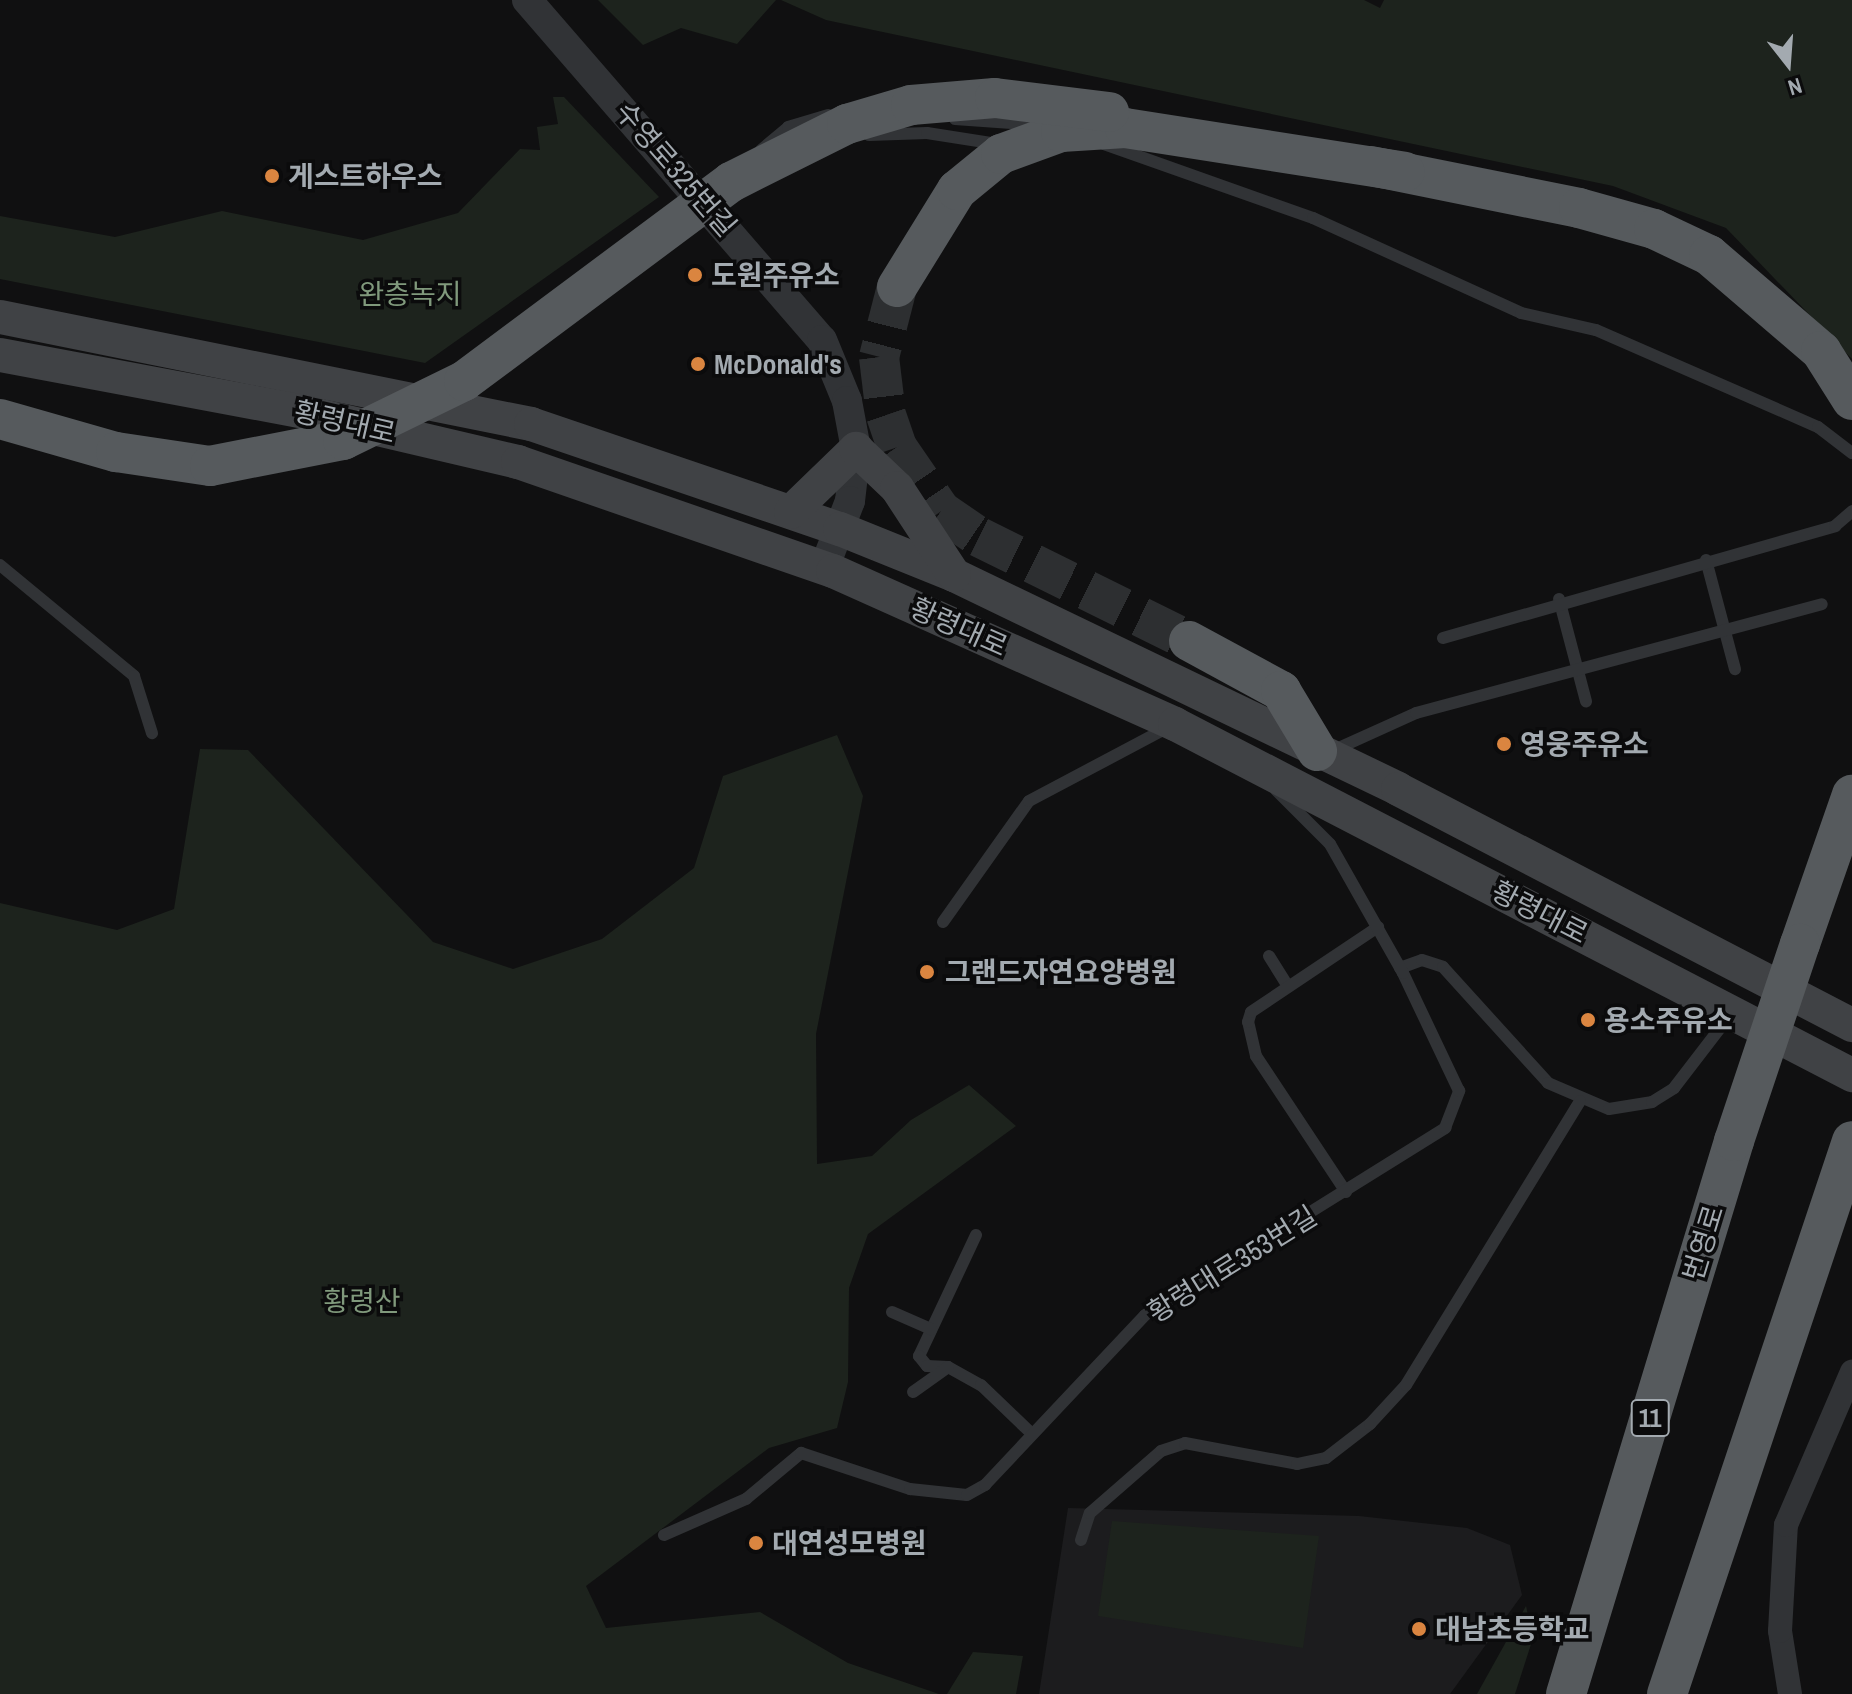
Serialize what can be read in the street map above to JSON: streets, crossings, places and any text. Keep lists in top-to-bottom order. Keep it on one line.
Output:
{"streets":{"highway":["번영로","11"],"main road":["황령대로"],"street":["수영로325번길"],"lane":["황령대로353번길"]},"crossings":[["수영로325번길","황령대로"]],"parks":["완층녹지","황령산"],"places":["게스트하우스","도원주유소","McDonald's","영웅주유소","그랜드자연요양병원","용소주유소","대연성모병원","대남초등학교"],"north":"bottom"}
